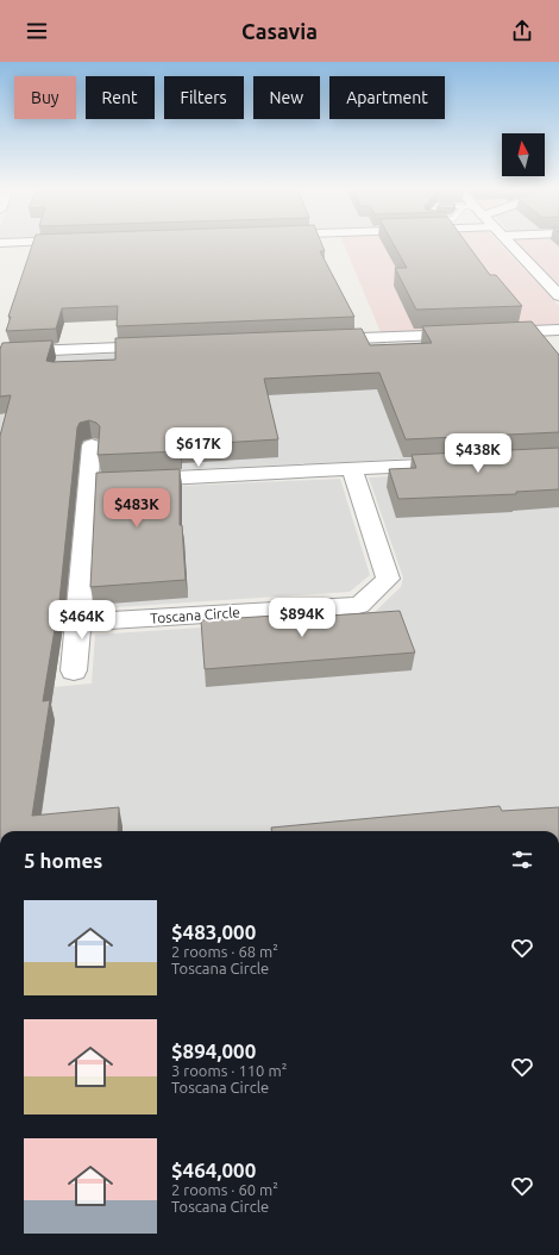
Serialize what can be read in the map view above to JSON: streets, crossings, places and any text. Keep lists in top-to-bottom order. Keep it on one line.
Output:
{"streets":{"street":["Toscana Circle"]},"north":"top","page":{"header":"Casavia","chip":["Buy","Rent","Filters","New","Apartment"],"price":["$617K","$438K","$483K","$894K","$464K"],"heading":"5 homes","list":[{"name":"$483,000","note":"2 rooms · 68 m² · Toscana Circle"},{"name":"$894,000","note":"3 rooms · 110 m² · Toscana Circle"},{"name":"$464,000","note":"2 rooms · 60 m² · Toscana Circle"}]}}
